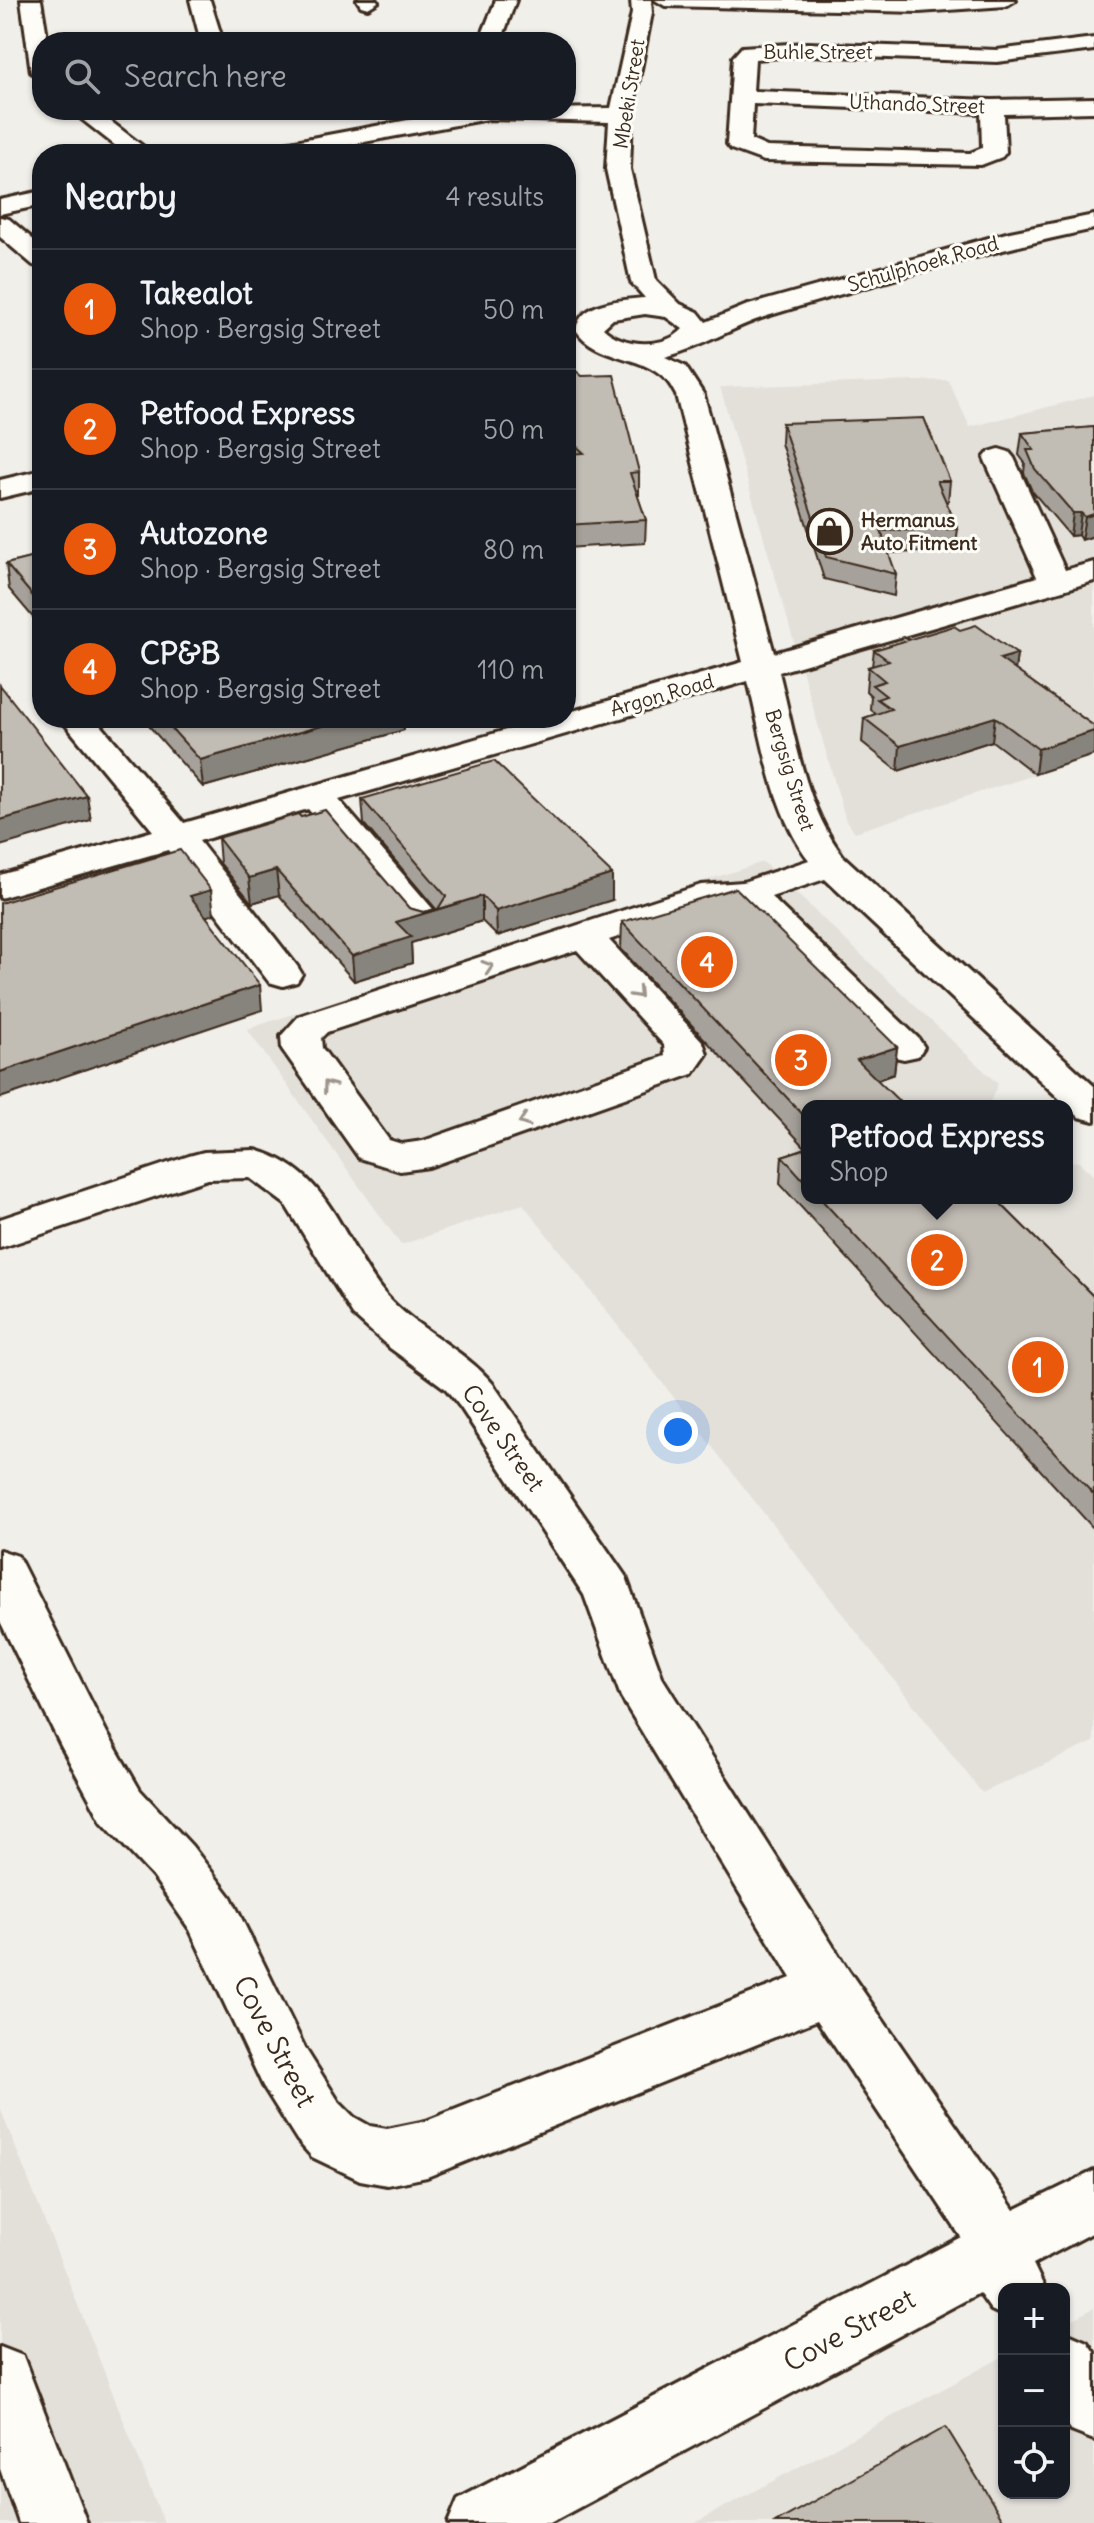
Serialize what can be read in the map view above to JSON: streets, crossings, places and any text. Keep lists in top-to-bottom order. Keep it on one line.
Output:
{"streets":{"street":["Buhle Street","Mbeki Street","Uthando Street","Schulphoek Road","Argon Road","Bergsig Street","Cove Street"]},"crossings":[["Buhle Street","Uthando Street"],["Schulphoek Road","Bergsig Street"],["Argon Road","Bergsig Street"]],"places":{"shop":["Hermanus Auto Fitment"]},"page":{"search":"Search here","heading":["Nearby","4 results"],"list":[{"mark":"1","name":"Takealot","note":"Shop · Bergsig Street","value":"50 m"},{"mark":"2","name":"Petfood Express","note":"Shop · Bergsig Street","value":"50 m"},{"mark":"3","name":"Autozone","note":"Shop · Bergsig Street","value":"80 m"},{"mark":"4","name":"CP&B","note":"Shop · Bergsig Street","value":"110 m"}],"pins":["4","3","2","1"],"popup":["Petfood Express","Shop"],"map_buttons":["+","−"]}}
